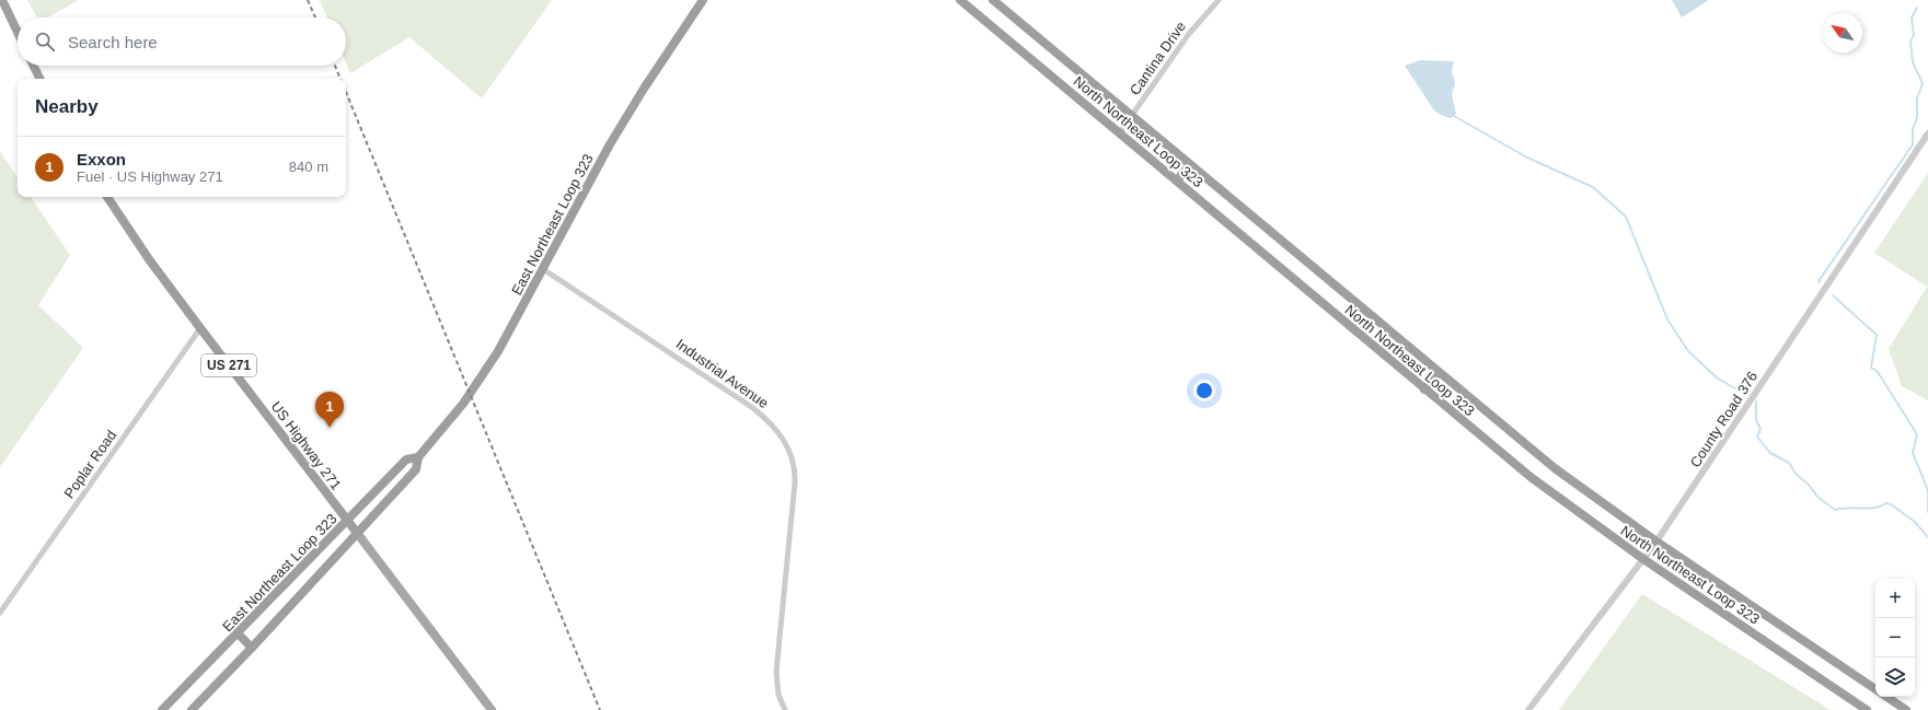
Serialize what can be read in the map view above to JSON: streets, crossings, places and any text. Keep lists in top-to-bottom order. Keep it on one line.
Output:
{"streets":{"highway":["North Northeast Loop 323","East Northeast Loop 323","US 271","US Highway 271"],"street":["Cantina Drive","Industrial Avenue","County Road 376","Poplar Road"]},"crossings":[["Cantina Drive","North Northeast Loop 323"],["North Northeast Loop 323","County Road 376"],["East Northeast Loop 323","Industrial Avenue"],["East Northeast Loop 323","US Highway 271"],["US Highway 271","Poplar Road"]],"north":"top left","page":{"search":"Search here","heading":"Nearby","list":[{"mark":"1","name":"Exxon","note":"Fuel · US Highway 271","value":"840 m"}],"pins":"1","map_buttons":["+","−"]}}
